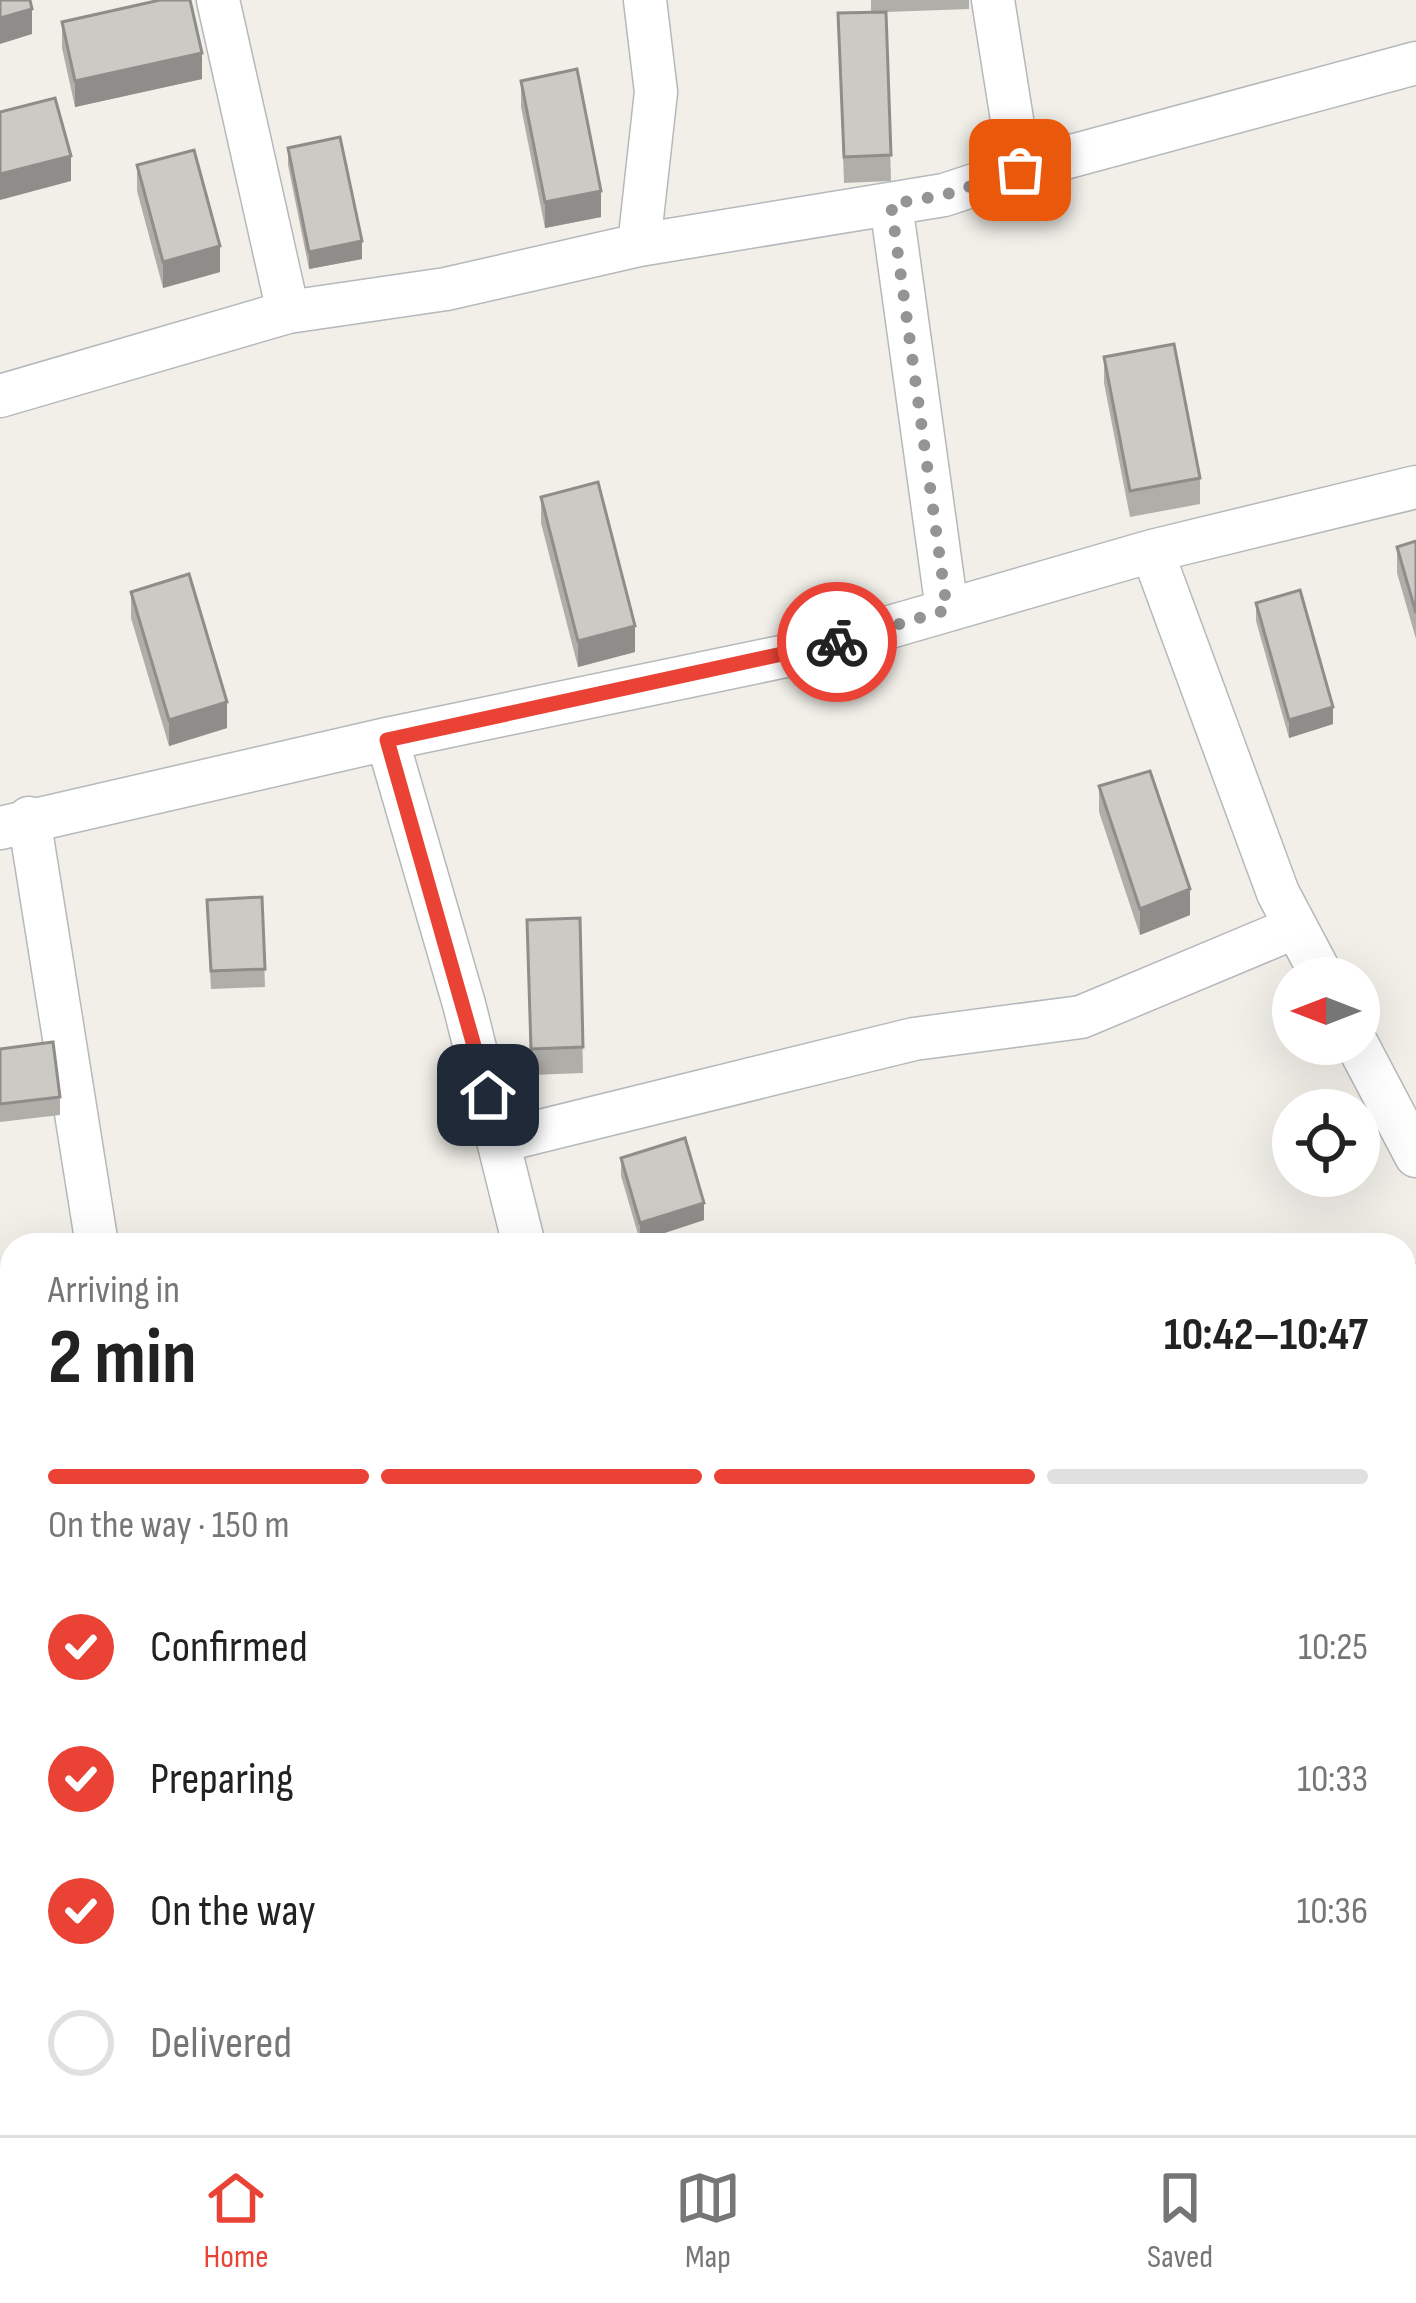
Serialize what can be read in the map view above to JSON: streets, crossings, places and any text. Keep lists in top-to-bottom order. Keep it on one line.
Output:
{"north":"left","page":{"heading":["2 min","Arriving in","10:42–10:47"],"bar":"On the way · 150 m","list":[["Confirmed","10:25"],["Preparing","10:33"],["On the way","10:36"],"Delivered"],"tabs":["Home","Map","Saved"]}}
